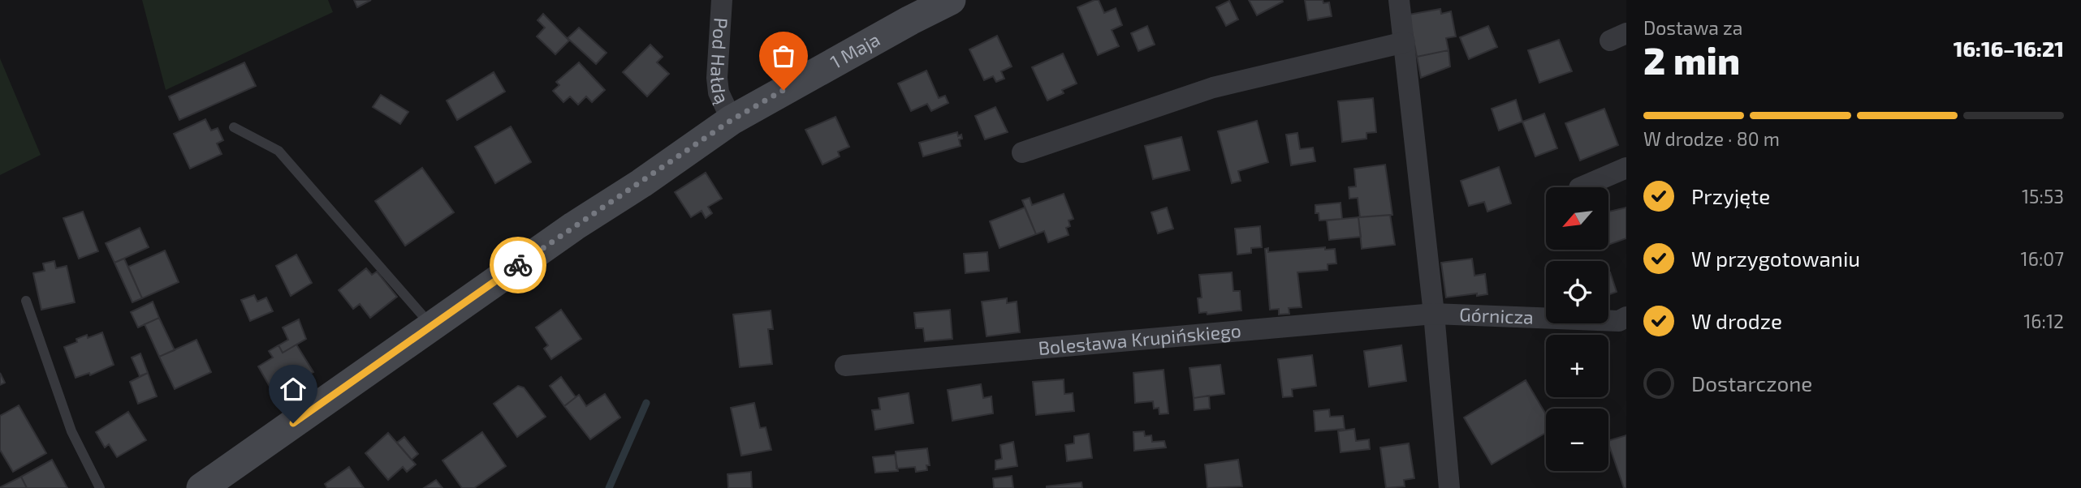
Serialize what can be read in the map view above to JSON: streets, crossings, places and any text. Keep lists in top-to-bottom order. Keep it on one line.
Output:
{"streets":{"main road":["1 Maja"],"street":["Pod Hałdą","Górnicza","Bolesława Krupińskiego"]},"crossings":[["1 Maja","Pod Hałdą"],["Górnicza","Bolesława Krupińskiego"]],"north":"bottom left","page":{"heading":["2 min","Dostawa za","16:16–16:21"],"bar":"W drodze · 80 m","list":[["Przyjęte","15:53"],["W przygotowaniu","16:07"],["W drodze","16:12"],"Dostarczone"],"map_buttons":["+","−"]}}
